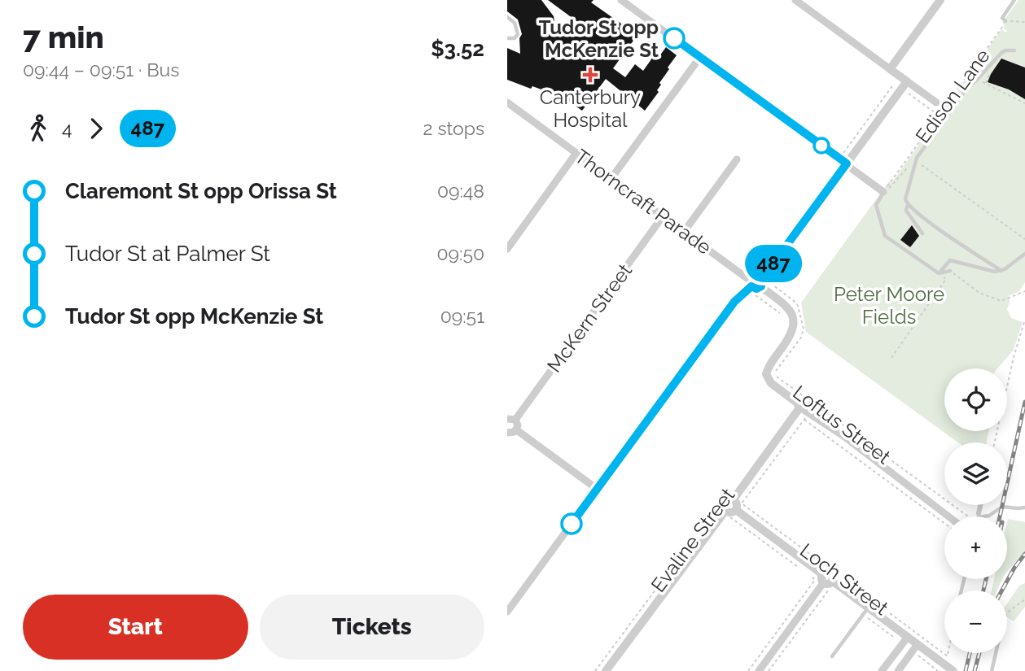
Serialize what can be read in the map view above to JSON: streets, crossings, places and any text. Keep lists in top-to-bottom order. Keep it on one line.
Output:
{"streets":{"street":["Thorncraft Parade","McKern Street","Loftus Street","Evaline Street","Loch Street"],"path":["Edison Lane"]},"crossings":[["Thorncraft Parade","McKern Street"],["Thorncraft Parade","Loftus Street"],["Loftus Street","Evaline Street"],["Evaline Street","Loch Street"]],"parks":["Peter Moore Fields"],"places":{"other":["Tudor St opp McKenzie St"],"health":["Canterbury Hospital"]},"lines":["bus line 487"],"page":{"heading":["7 min","09:44 – 09:51 · Bus","$3.52"],"on_map":"487","legs":["4","487","2 stops"],"list":[{"name":"Claremont St opp Orissa St","value":"09:48"},{"name":"Tudor St at Palmer St","value":"09:50"},{"name":"Tudor St opp McKenzie St","value":"09:51"}],"map_buttons":["+","−"],"buttons":["Start","Tickets"]}}
